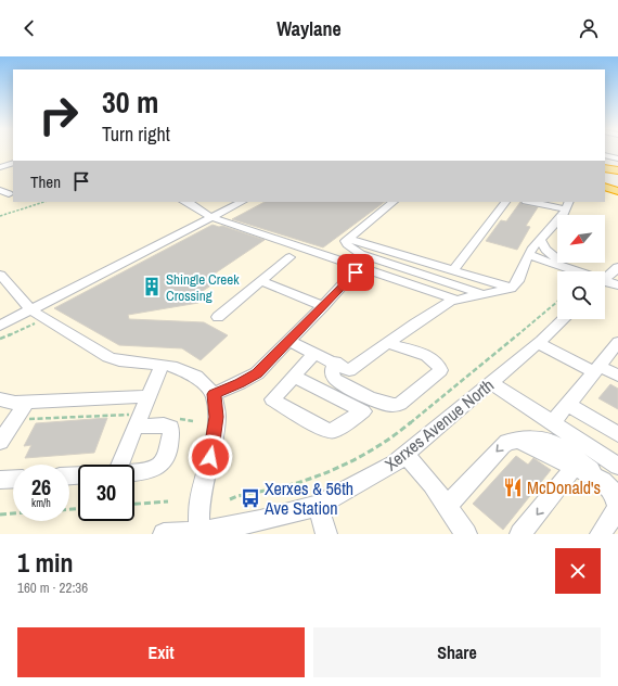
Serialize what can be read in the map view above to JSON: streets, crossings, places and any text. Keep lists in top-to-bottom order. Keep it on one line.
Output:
{"streets":{"street":["Xerxes Avenue North"]},"places":{"building":["Shingle Creek Crossing"],"restaurant":["McDonald's"],"bus stop":["Xerxes & 56th Ave Station"]},"north":"bottom left","page":{"header":"Waylane","turn":["30 m","Turn right"],"then":"Then","speed":"26 km/h","limit":"30","heading":["1 min","160 m · 22:36"],"buttons":["Exit","Share"]}}
